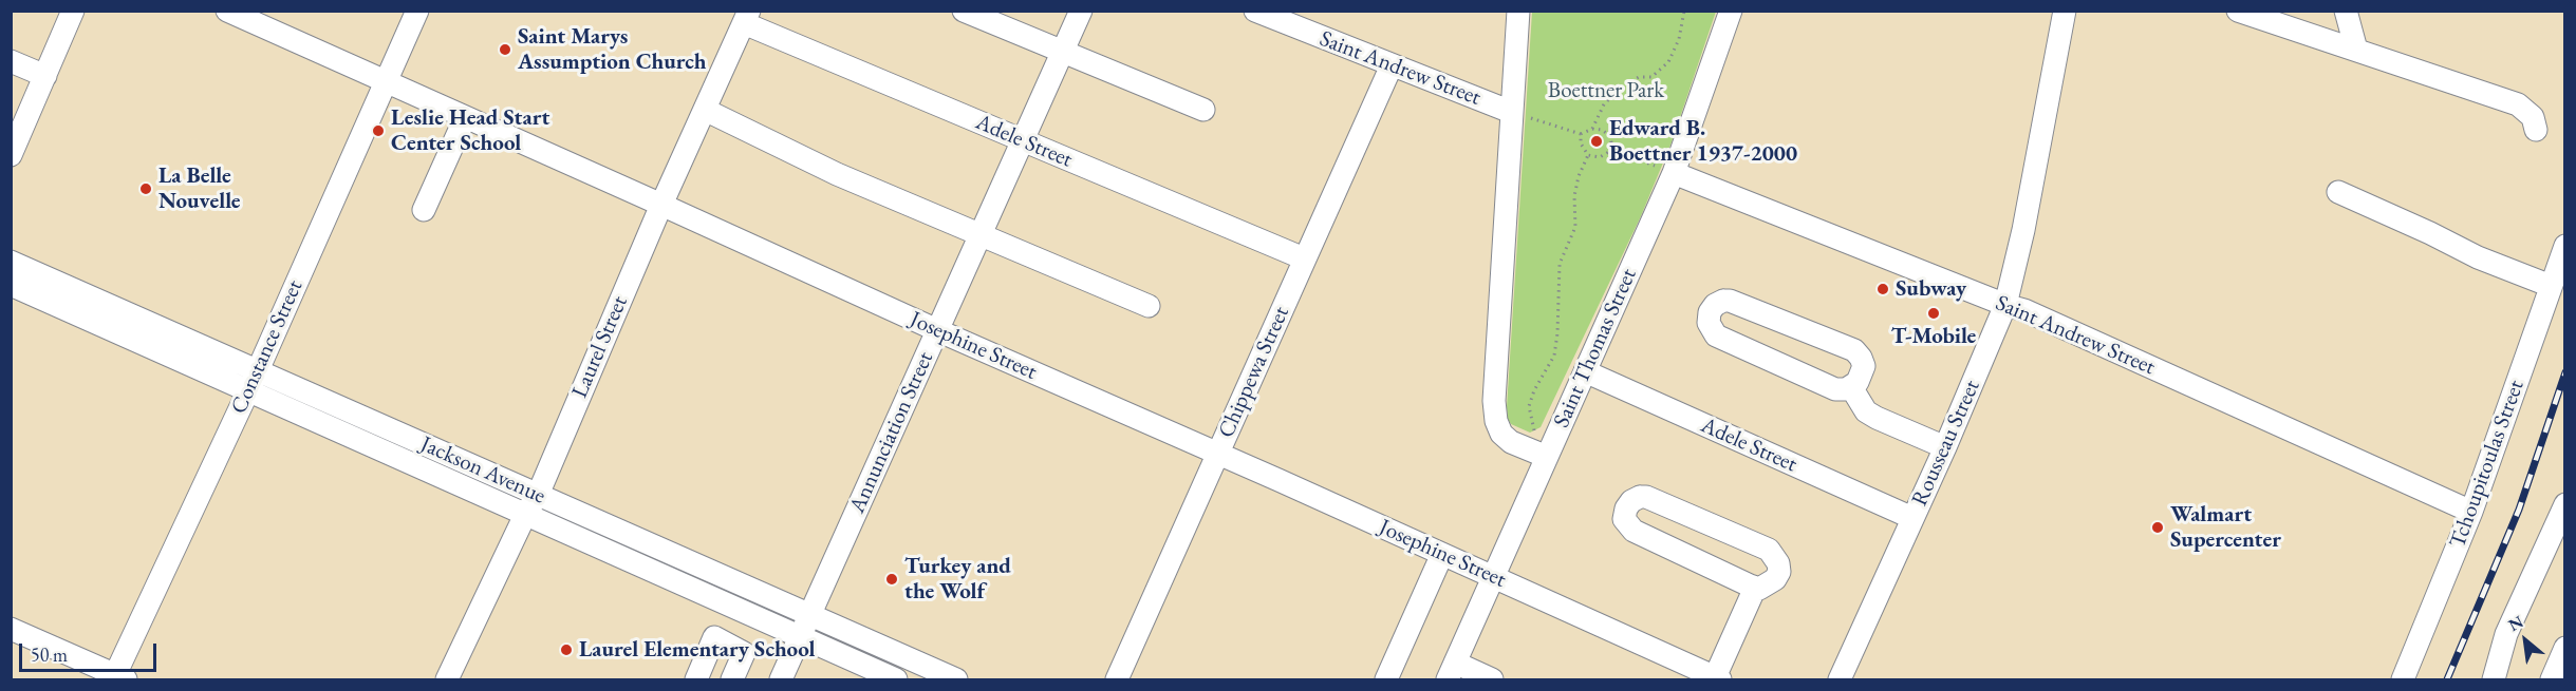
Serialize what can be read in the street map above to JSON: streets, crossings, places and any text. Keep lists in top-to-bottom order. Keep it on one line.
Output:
{"streets":{"street":["Saint Andrew Street","Adele Street","Josephine Street","Constance Street","Laurel Street","Saint Thomas Street","Chippewa Street","Annunciation Street","Rousseau Street","Tchoupitoulas Street","Jackson Avenue"]},"crossings":[["Saint Andrew Street","Saint Thomas Street"],["Saint Andrew Street","Chippewa Street"],["Saint Andrew Street","Rousseau Street"],["Saint Andrew Street","Tchoupitoulas Street"],["Adele Street","Laurel Street"],["Adele Street","Saint Thomas Street"],["Adele Street","Chippewa Street"],["Adele Street","Annunciation Street"],["Adele Street","Rousseau Street"],["Josephine Street","Constance Street"],["Josephine Street","Laurel Street"],["Josephine Street","Saint Thomas Street"],["Josephine Street","Chippewa Street"],["Josephine Street","Annunciation Street"],["Constance Street","Jackson Avenue"],["Laurel Street","Jackson Avenue"],["Annunciation Street","Jackson Avenue"]],"parks":["Boettner Park"],"places":["Saint Marys Assumption Church","Leslie Head Start Center School","Edward B. Boettner 1937-2000","La Belle Nouvelle","Subway","T-Mobile","Walmart Supercenter","Turkey and the Wolf","Laurel Elementary School"],"scale_bar":"50 m","north":"top left"}
